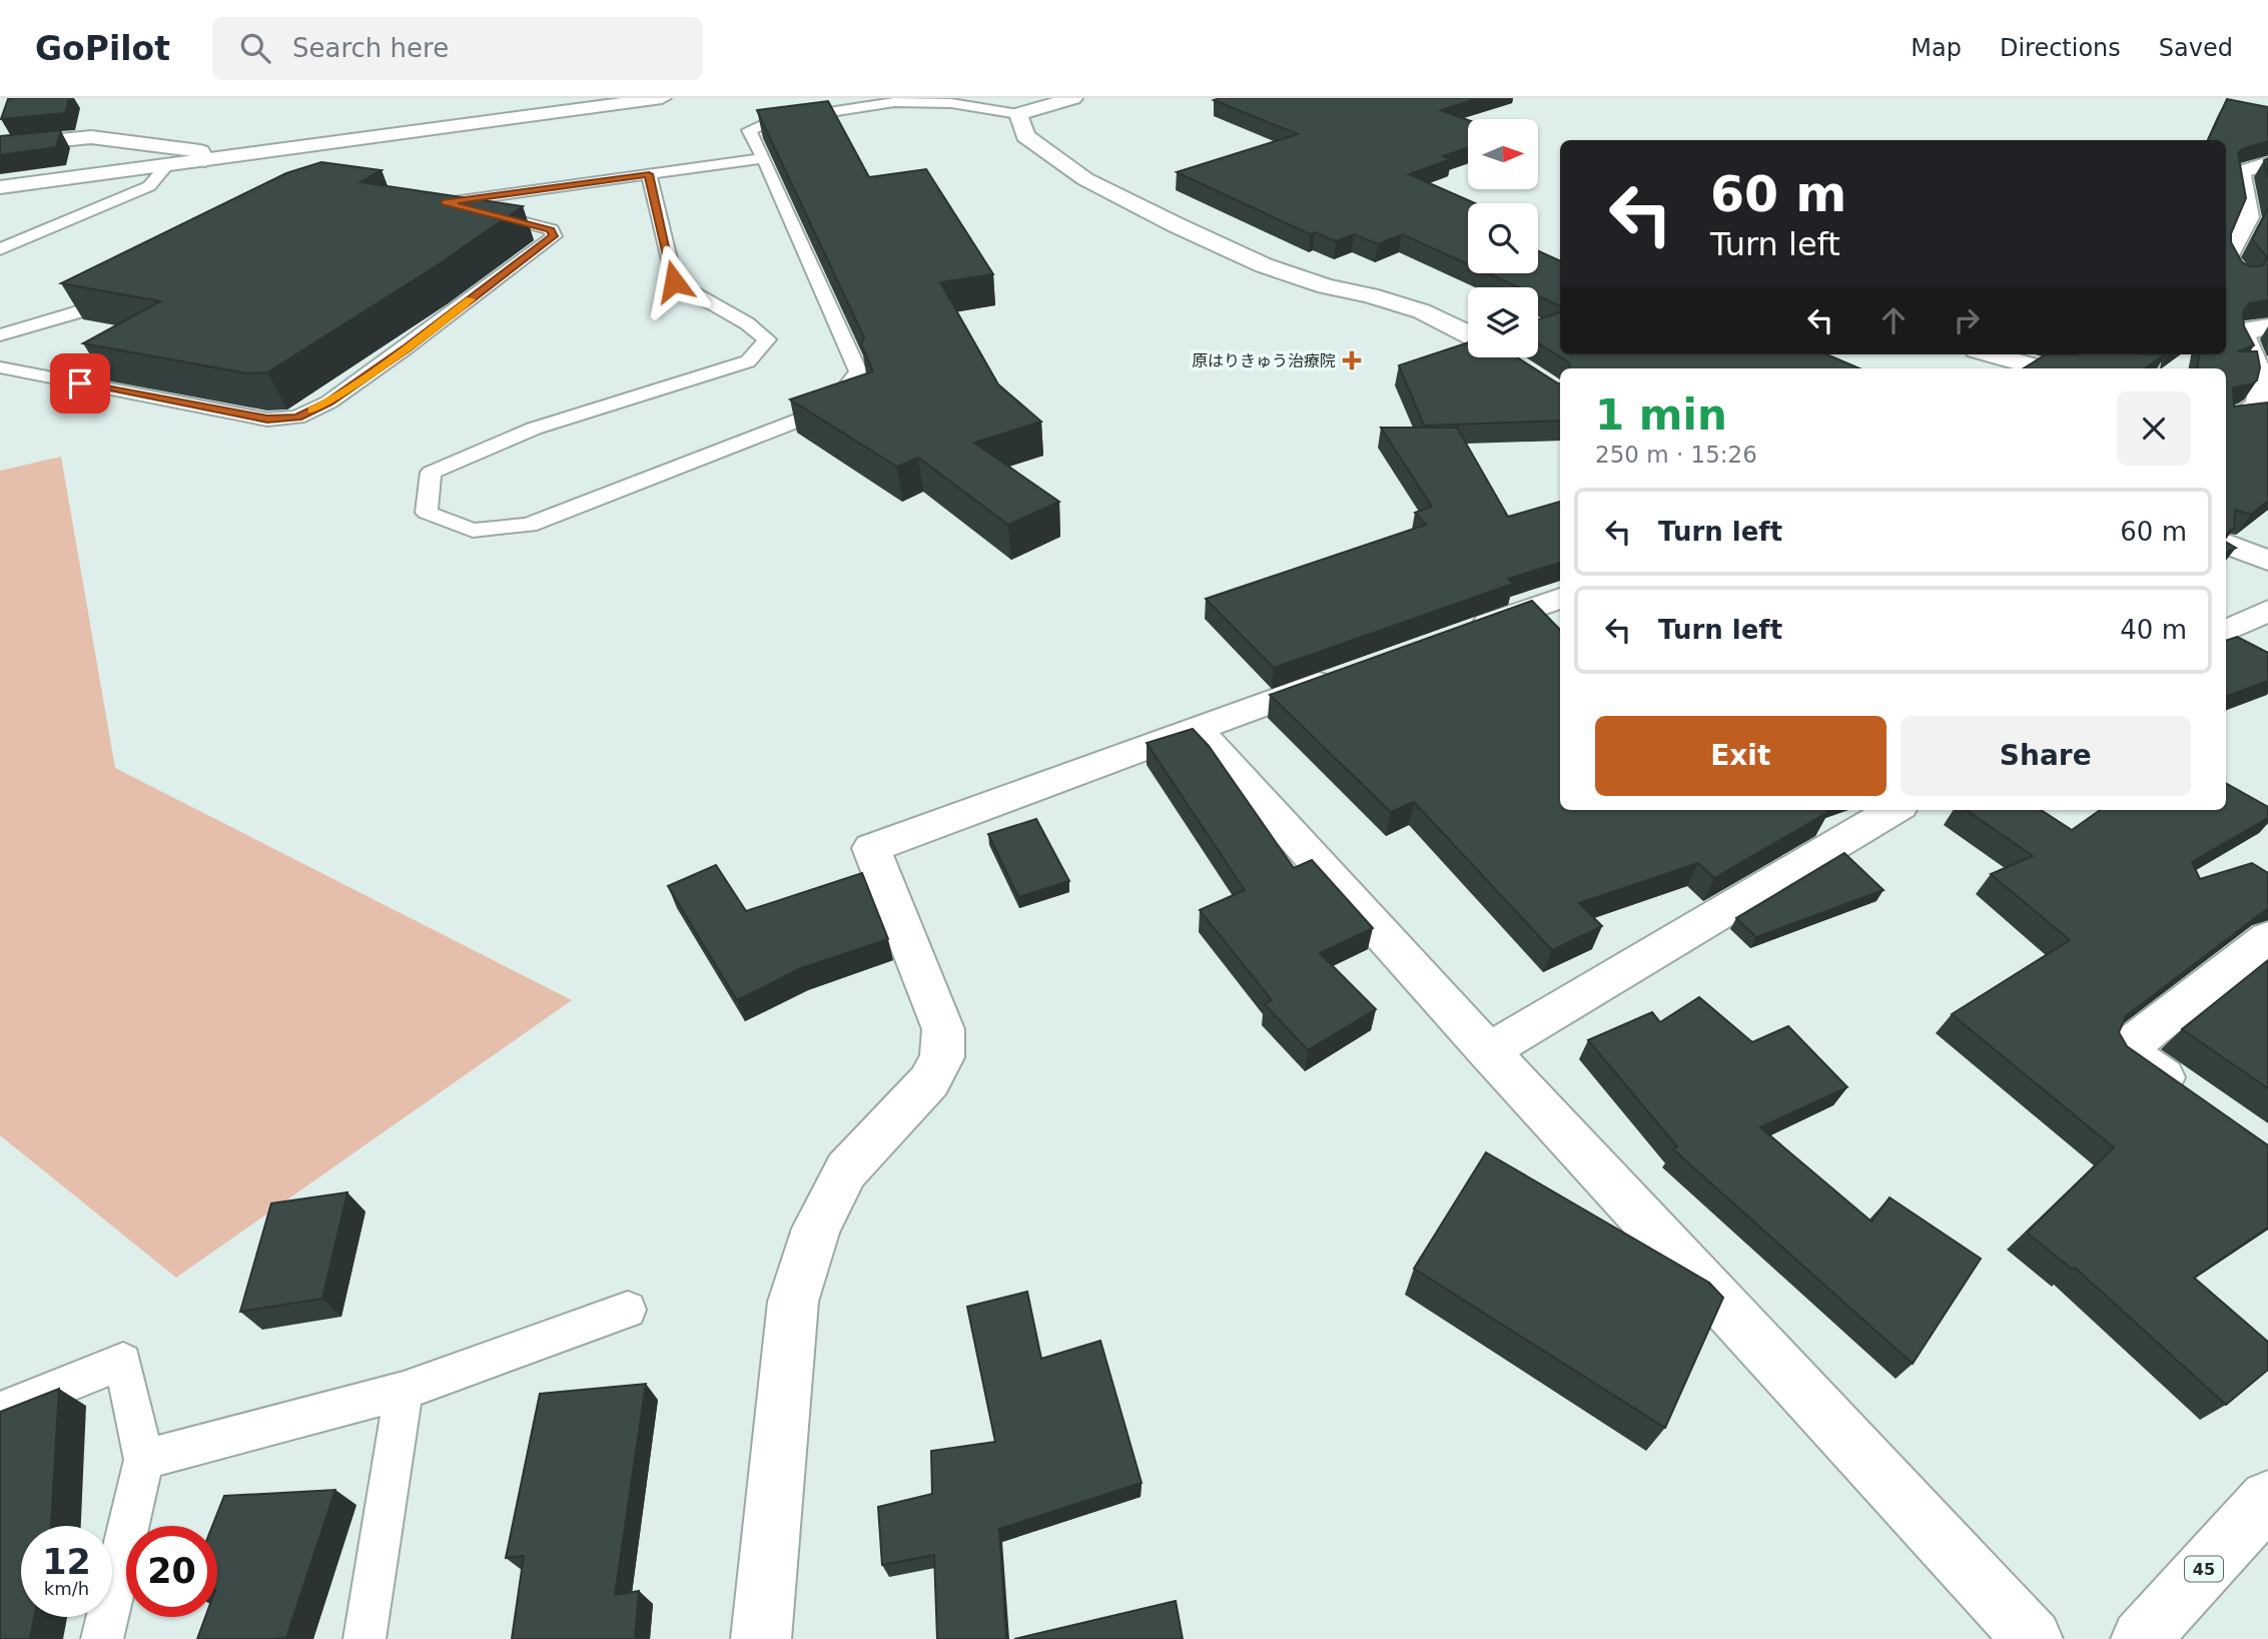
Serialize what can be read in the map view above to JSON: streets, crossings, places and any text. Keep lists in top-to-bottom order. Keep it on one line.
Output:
{"streets":{"main road":["45"]},"places":{"health":["原はりきゅう治療院"]},"north":"right","page":{"header":"GoPilot","search":"Search here","nav":["Map","Directions","Saved"],"turn":["60 m","Turn left"],"heading":["1 min","250 m · 15:26"],"list":[{"name":"Turn left","value":"60 m"},{"name":"Turn left","value":"40 m"}],"buttons":["Exit","Share"],"speed":"12 km/h","limit":"20"}}
